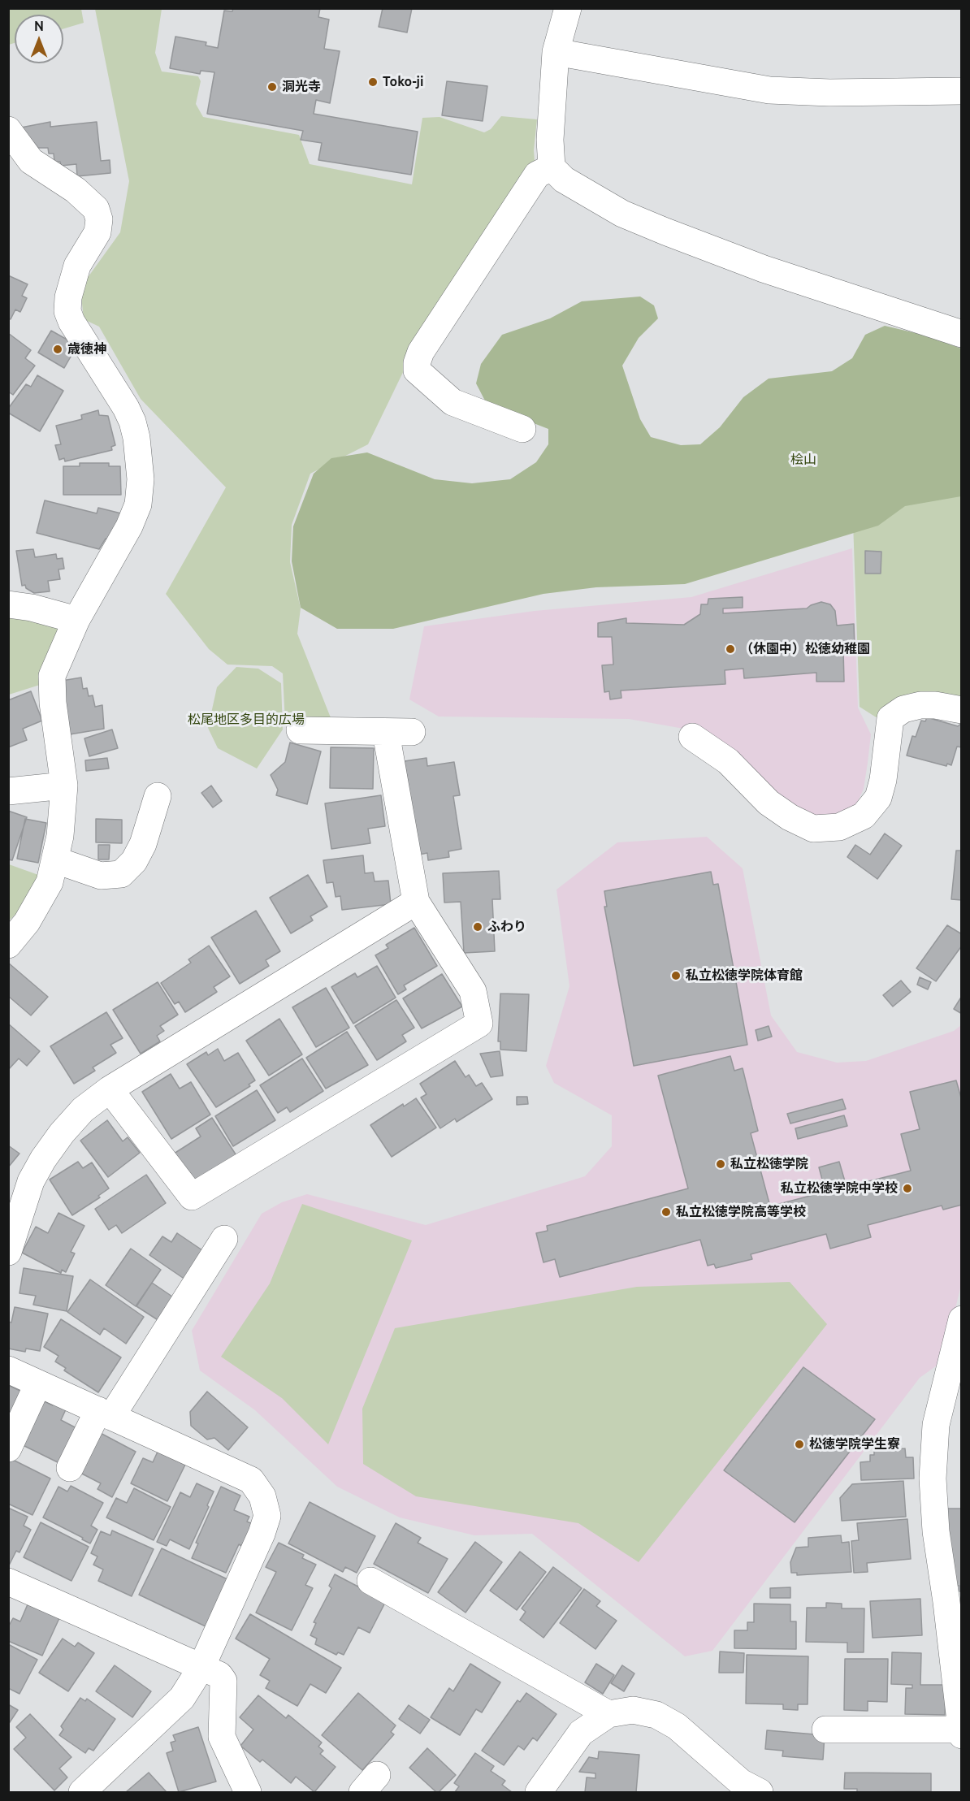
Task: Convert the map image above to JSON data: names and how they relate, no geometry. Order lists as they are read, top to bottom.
{
  "parks": ["桧山", "松尾地区多目的広場"],
  "places": [
    "Toko-ji",
    "洞光寺",
    "歳徳神",
    "（休園中）松徳幼稚園",
    "ふわり",
    "私立松徳学院体育館",
    "私立松徳学院",
    "私立松徳学院中学校",
    "私立松徳学院高等学校",
    "松徳学院学生寮"
  ],
  "north": "top"
}
